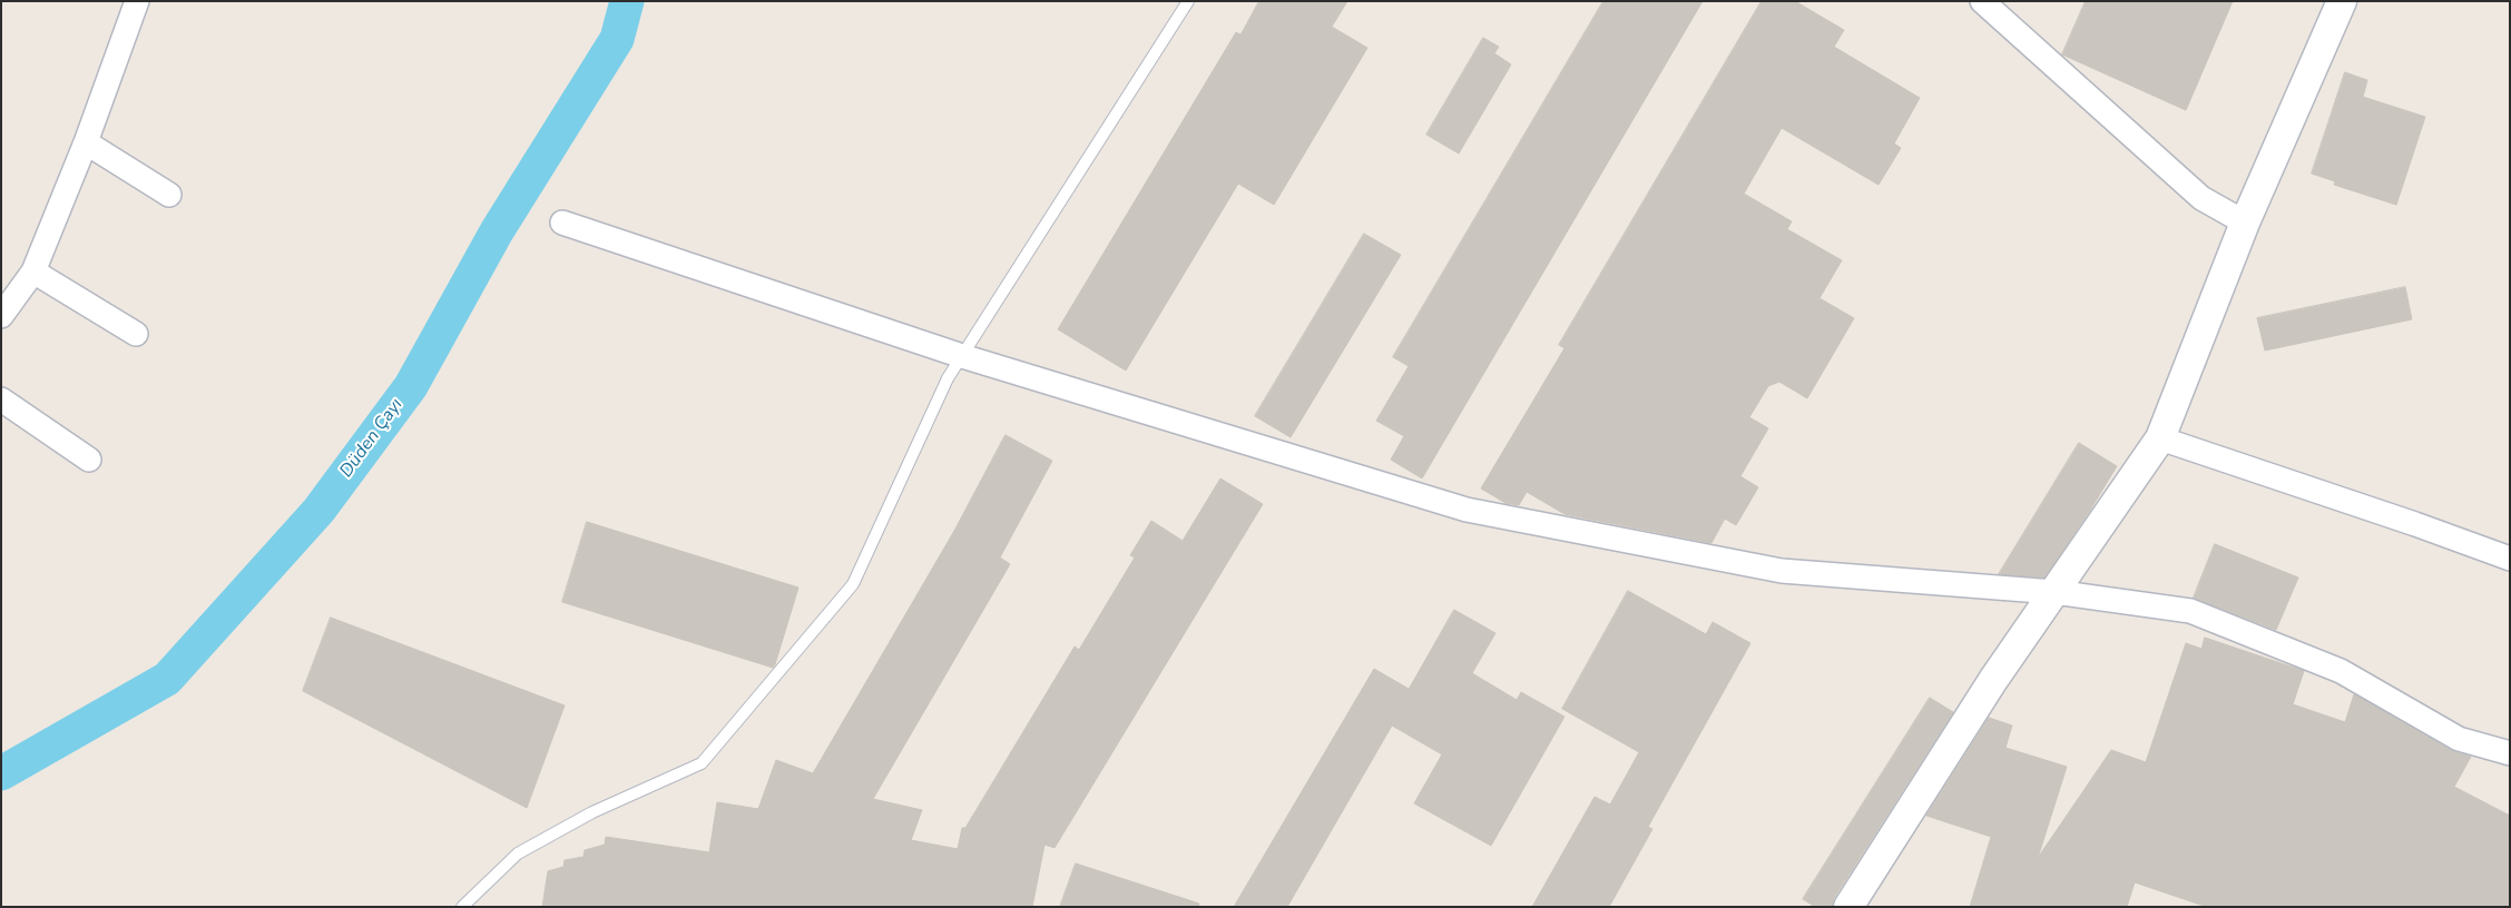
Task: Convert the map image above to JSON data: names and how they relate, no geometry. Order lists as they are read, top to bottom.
{
  "water": ["Düden Çayı"]
}
